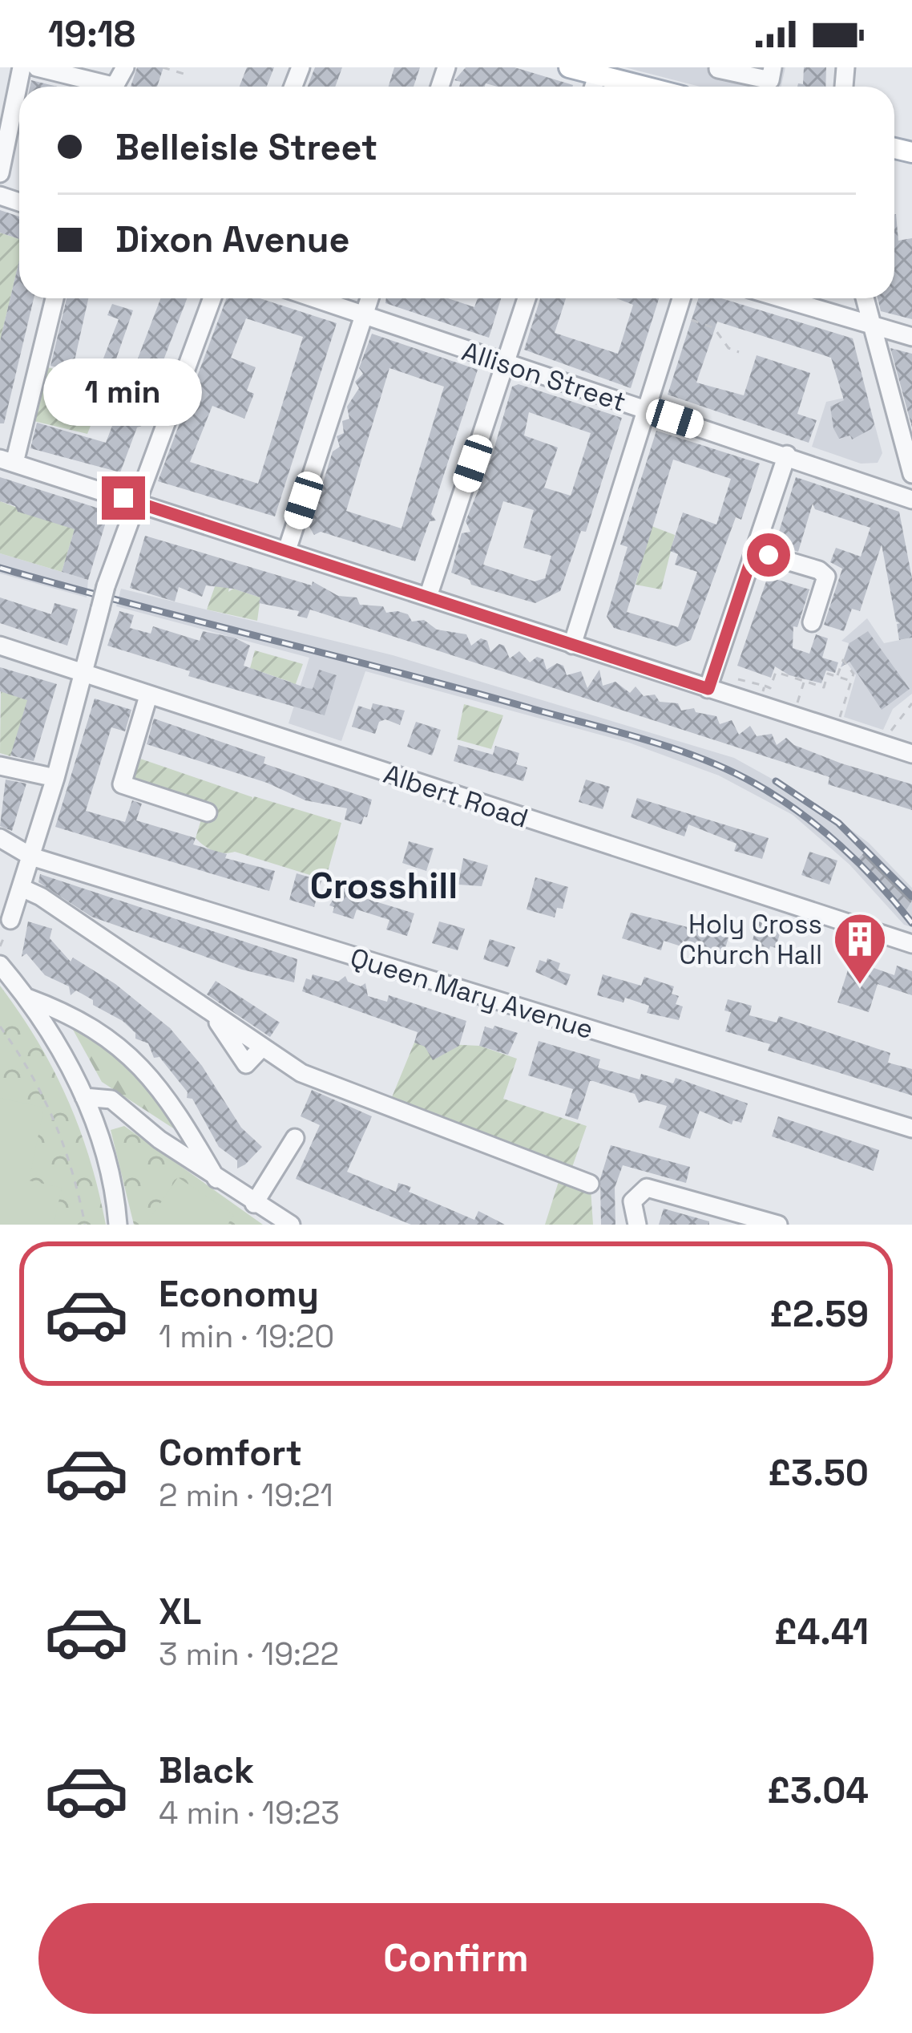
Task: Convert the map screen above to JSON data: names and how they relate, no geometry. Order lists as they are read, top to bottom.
{
  "streets": {
    "street": ["Allison Street", "Albert Road", "Queen Mary Avenue"]
  },
  "districts": ["Crosshill"],
  "places": {
    "building": ["Holy Cross Church Hall"]
  },
  "page": {
    "status": "19:18",
    "banner": ["Belleisle Street", "Dixon Avenue"],
    "bubble": "1 min",
    "list": [
      {
        "name": "Economy",
        "note": "1 min · 19:20",
        "value": "£2.59"
      },
      {
        "name": "Comfort",
        "note": "2 min · 19:21",
        "value": "£3.50"
      },
      {
        "name": "XL",
        "note": "3 min · 19:22",
        "value": "£4.41"
      },
      {
        "name": "Black",
        "note": "4 min · 19:23",
        "value": "£3.04"
      }
    ],
    "buttons": "Confirm"
  }
}
